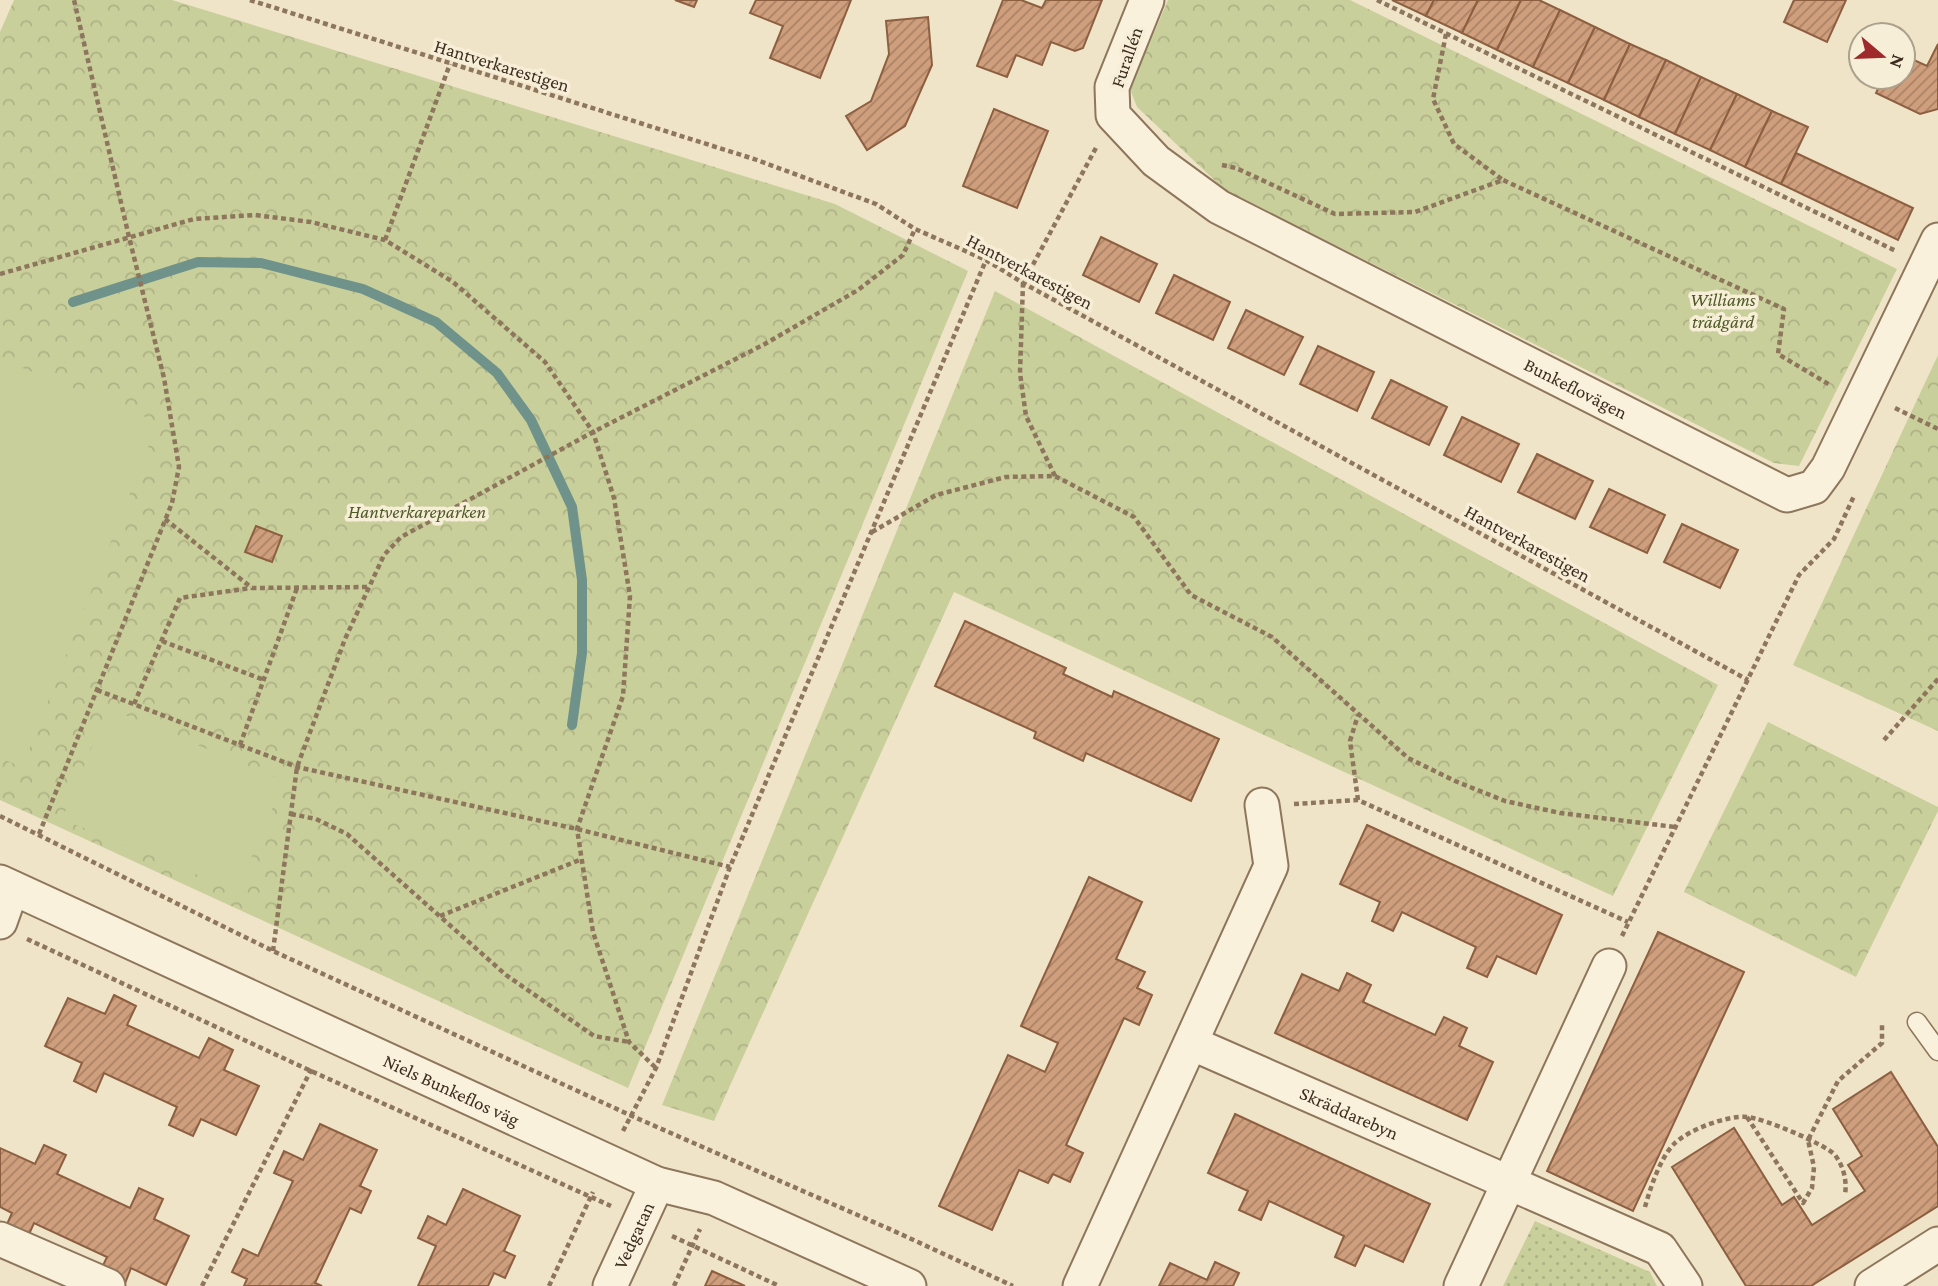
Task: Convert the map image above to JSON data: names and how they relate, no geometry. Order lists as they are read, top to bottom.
{
  "streets": {
    "street": [
      "Furallén",
      "Bunkeflovägen",
      "Niels Bunkeflos väg",
      "Skräddarebyn",
      "Vedgatan"
    ],
    "path": ["Hantverkarestigen"]
  },
  "crossings": [
    ["Furallén", "Bunkeflovägen"],
    ["Niels Bunkeflos väg", "Vedgatan"]
  ],
  "parks": ["Williams trädgård", "Hantverkareparken"],
  "north": "right"
}
